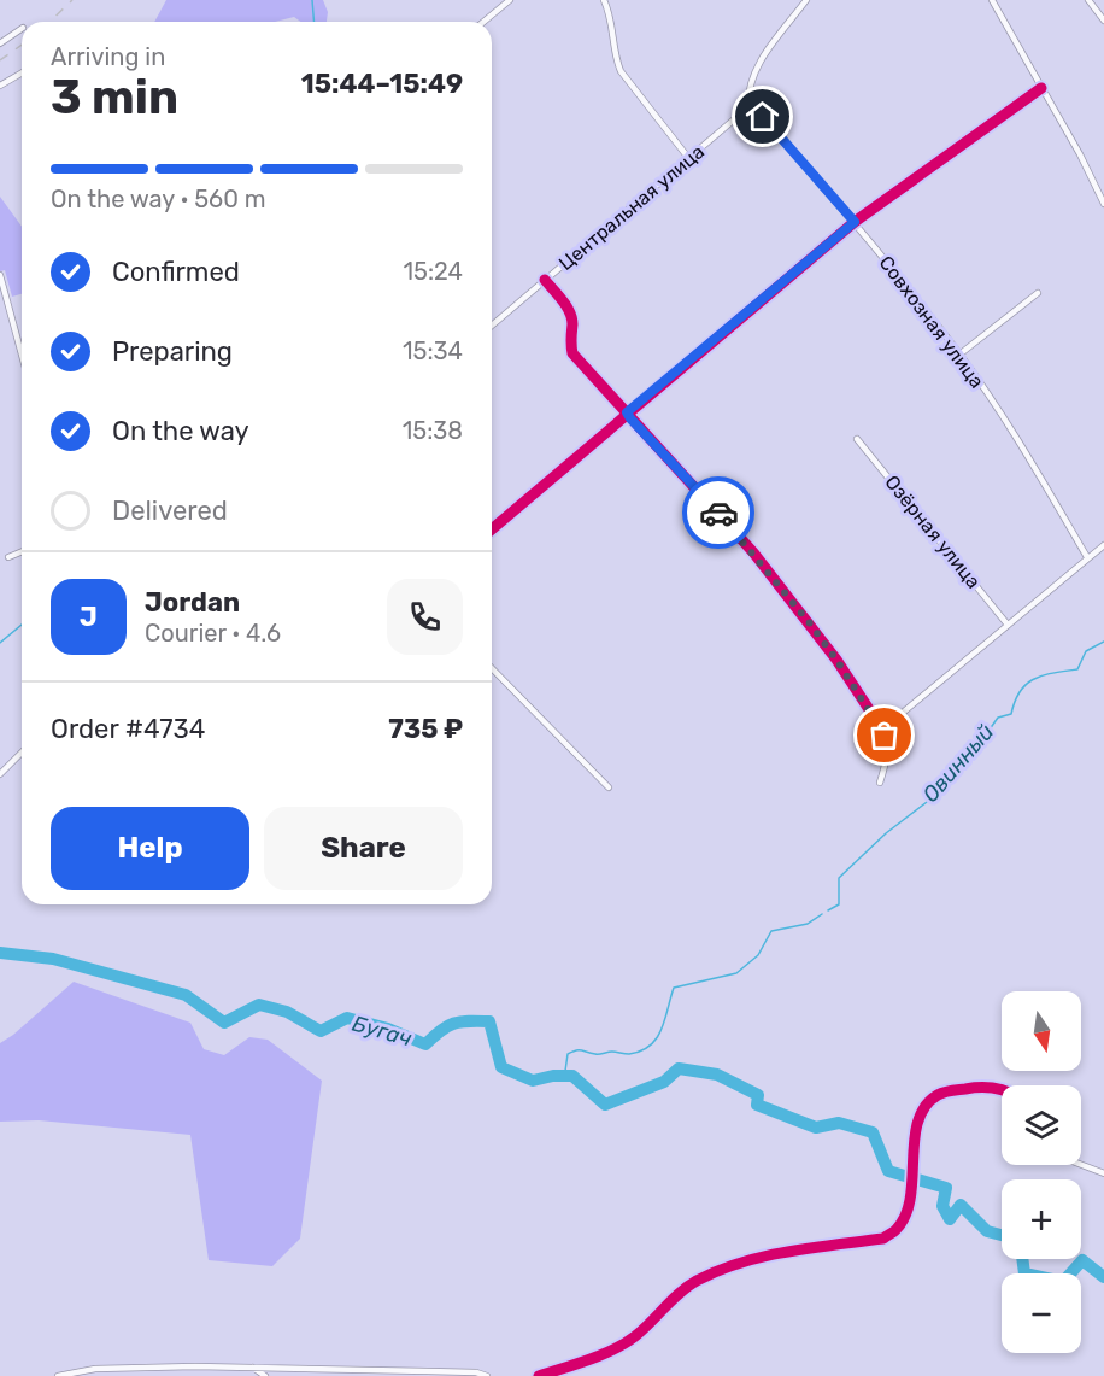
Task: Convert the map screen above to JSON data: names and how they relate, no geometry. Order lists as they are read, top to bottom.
{
  "streets": {
    "street": ["Центральная улица", "Совхозная улица", "Озёрная улица"]
  },
  "crossings": [
    ["Центральная улица", "Совхозная улица"]
  ],
  "water": ["Овинный", "Бугач"],
  "north": "bottom",
  "page": {
    "heading": ["3 min", "Arriving in", "15:44–15:49"],
    "panel": [
      "Jordan",
      "Courier · 4.6",
      "Order #4734",
      "735 ₽"
    ],
    "bar": "On the way · 560 m",
    "list": [
      ["Confirmed", "15:24"],
      ["Preparing", "15:34"],
      ["On the way", "15:38"],
      "Delivered"
    ],
    "round": "J",
    "buttons": ["Help", "Share"],
    "map_buttons": ["+", "−"]
  }
}
